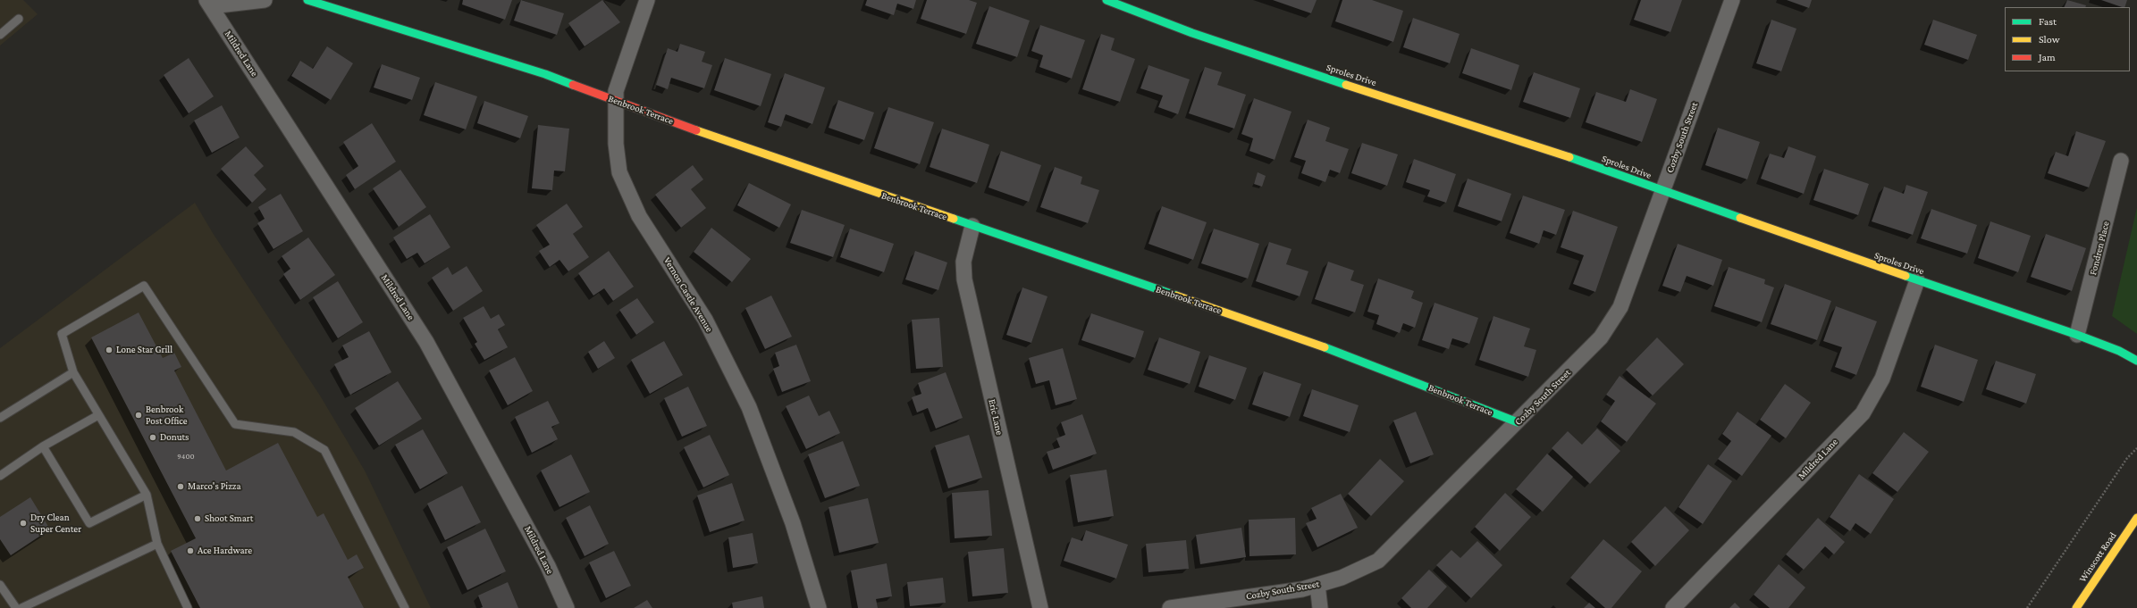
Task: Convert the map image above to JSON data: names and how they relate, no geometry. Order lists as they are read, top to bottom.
{
  "streets": {
    "street": [
      "Mildred Lane",
      "Sproles Drive",
      "Benbrook Terrace",
      "Cozby South Street",
      "Fondren Place",
      "Vernon Castle Avenue",
      "Eric Lane",
      "Winscott Road"
    ]
  },
  "crossings": [
    ["Mildred Lane", "Sproles Drive"],
    ["Sproles Drive", "Cozby South Street"],
    ["Sproles Drive", "Fondren Place"],
    ["Benbrook Terrace", "Cozby South Street"],
    ["Benbrook Terrace", "Vernon Castle Avenue"],
    ["Benbrook Terrace", "Eric Lane"]
  ],
  "places": [
    "Lone Star Grill",
    "Benbrook Post Office",
    "Donuts",
    "Marco's Pizza",
    "Shoot Smart",
    "Dry Clean Super Center",
    "Ace Hardware"
  ],
  "house_numbers": ["9400"],
  "legend": ["Fast", "Slow", "Jam"]
}
